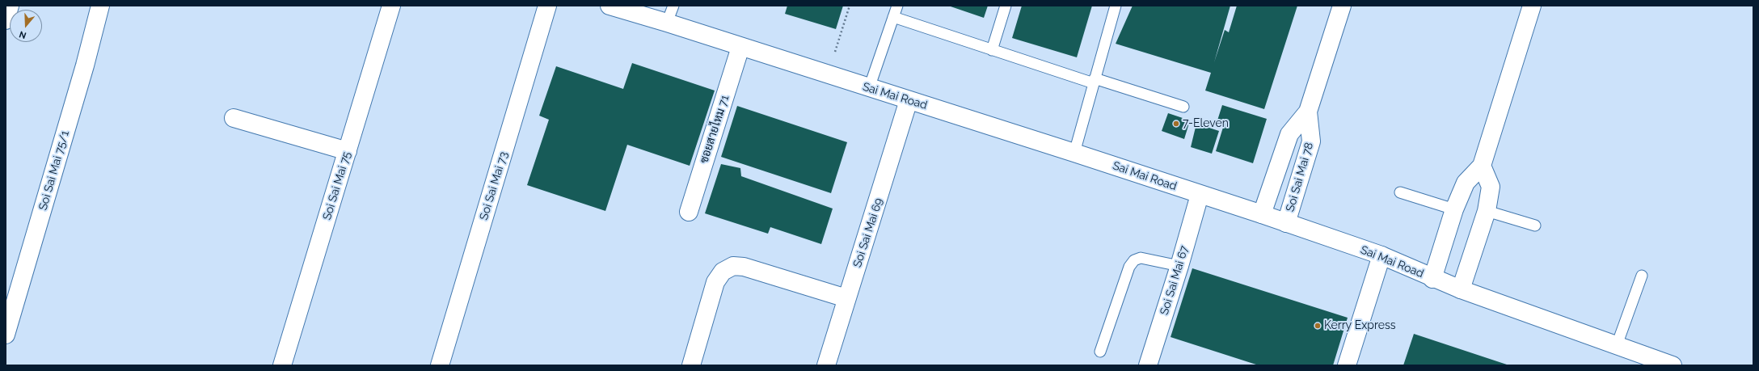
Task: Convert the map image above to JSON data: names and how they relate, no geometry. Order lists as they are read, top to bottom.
{
  "streets": {
    "street": [
      "Sai Mai Road",
      "ซอยสายไหม 71",
      "Soi Sai Mai 75/1",
      "Soi Sai Mai 78",
      "Soi Sai Mai 75",
      "Soi Sai Mai 73",
      "Soi Sai Mai 69",
      "Soi Sai Mai 67"
    ]
  },
  "crossings": [
    ["Sai Mai Road", "ซอยสายไหม 71"],
    ["Sai Mai Road", "Soi Sai Mai 78"],
    ["Sai Mai Road", "Soi Sai Mai 69"],
    ["Sai Mai Road", "Soi Sai Mai 67"]
  ],
  "places": ["7-Eleven", "Kerry Express"],
  "north": "bottom"
}
